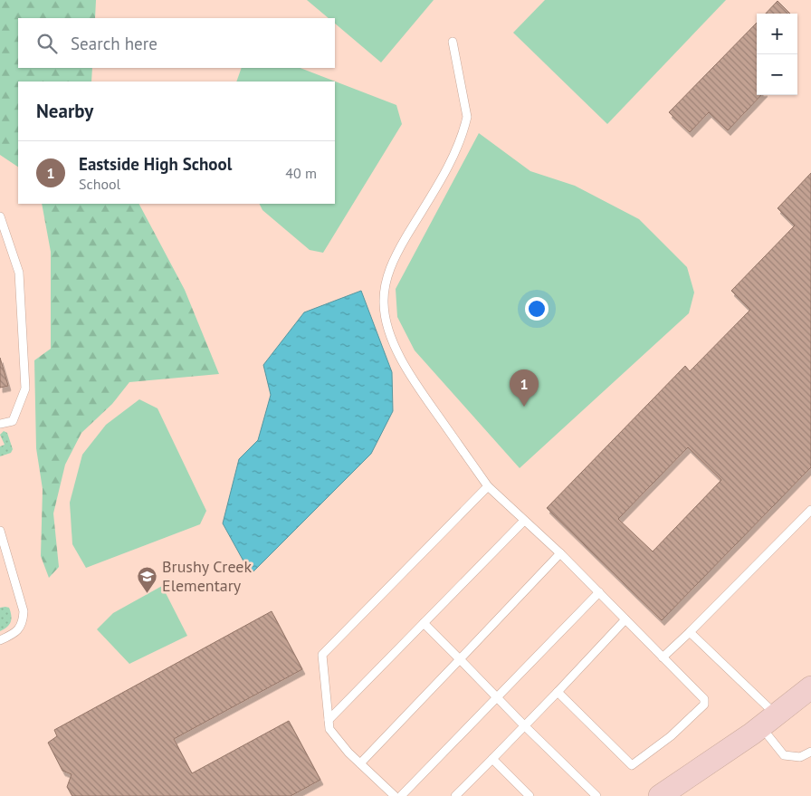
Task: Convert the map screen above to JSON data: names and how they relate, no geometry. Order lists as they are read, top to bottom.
{
  "places": {
    "school or university": ["Brushy Creek Elementary"]
  },
  "page": {
    "map_buttons": ["+", "−"],
    "search": "Search here",
    "heading": "Nearby",
    "list": [
      {
        "mark": "1",
        "name": "Eastside High School",
        "note": "School",
        "value": "40 m"
      }
    ],
    "pins": "1"
  }
}
